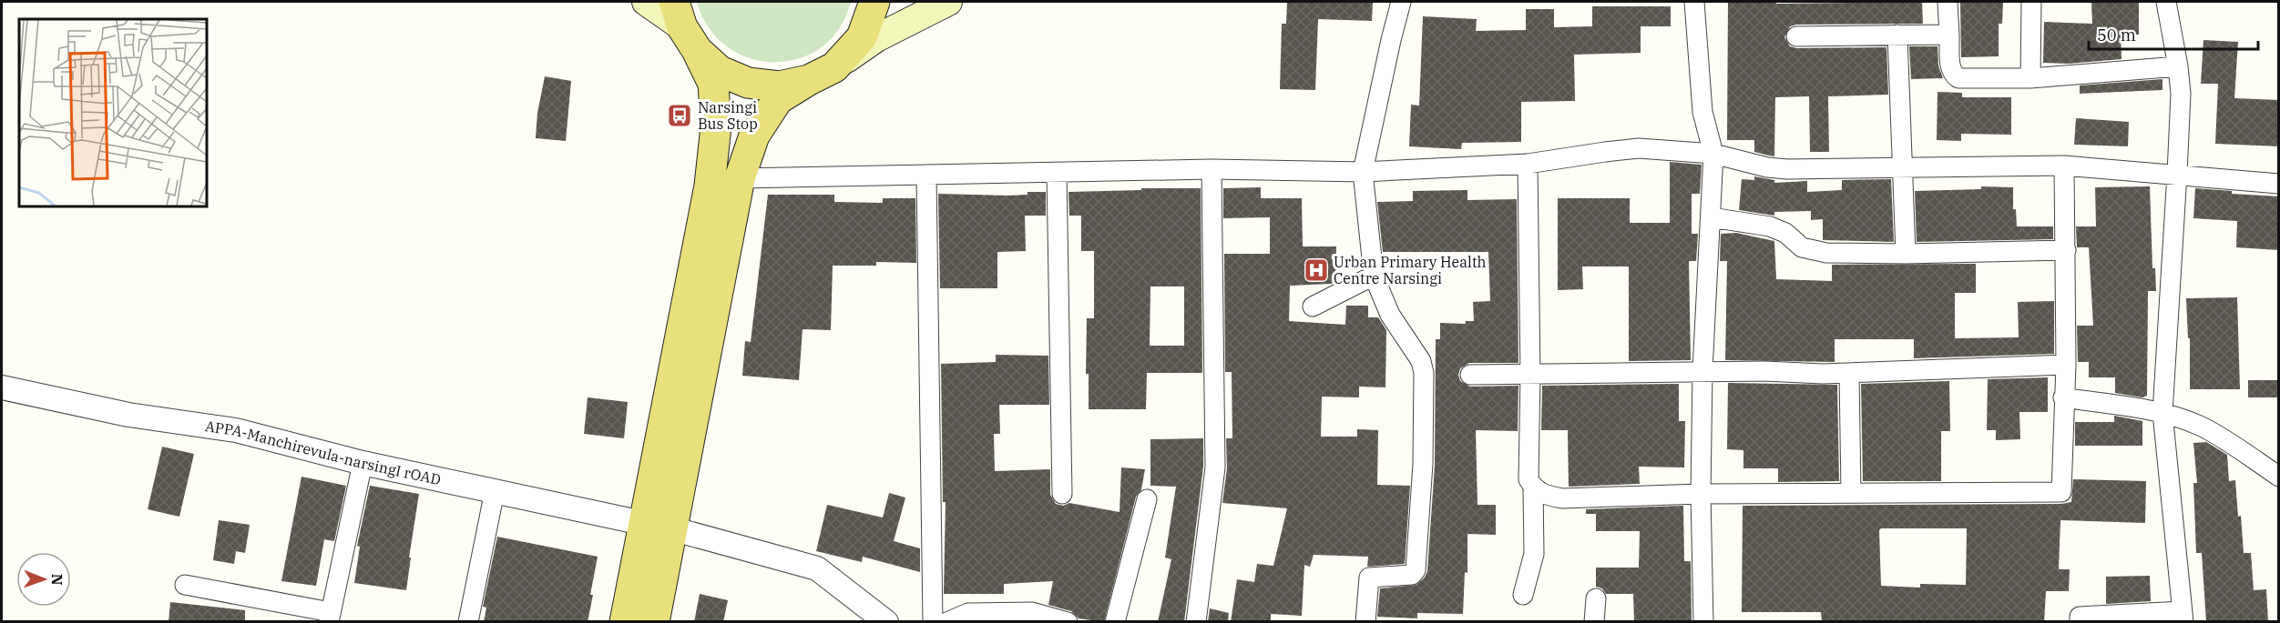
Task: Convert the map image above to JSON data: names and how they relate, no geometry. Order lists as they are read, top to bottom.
{
  "streets": {
    "street": ["APPA-Manchirevula-narsingI rOAD"]
  },
  "places": {
    "bus stop": ["Narsingi Bus Stop"],
    "hospital": ["Urban Primary Health Centre Narsingi"]
  },
  "scale_bar": "50 m",
  "north": "right"
}
